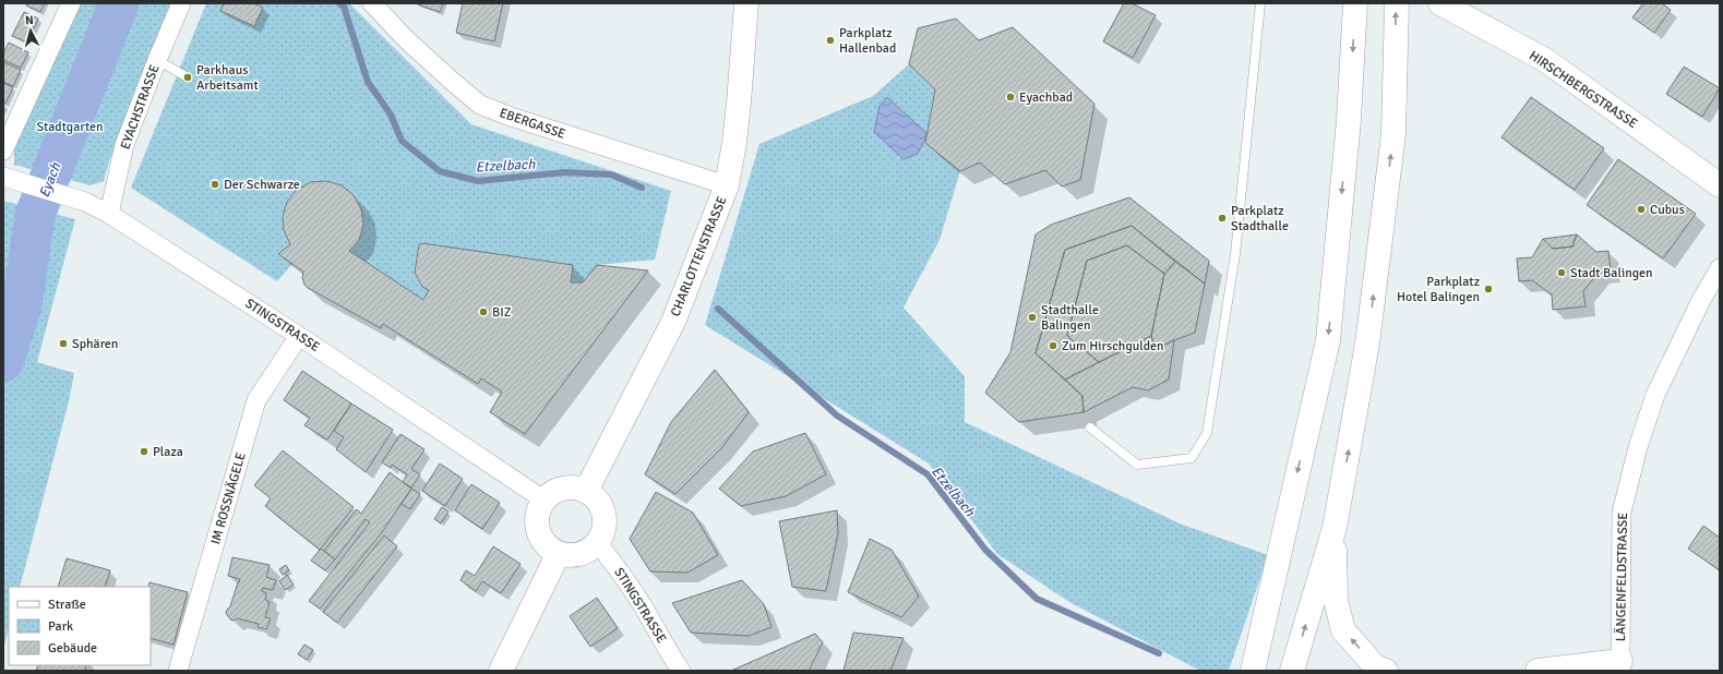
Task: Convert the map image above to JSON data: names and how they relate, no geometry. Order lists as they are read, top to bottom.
{
  "streets": {
    "main road": ["HIRSCHBERGSTRASSE", "CHARLOTTENSTRASSE"],
    "street": [
      "EYACHSTRASSE",
      "EBERGASSE",
      "STINGSTRASSE",
      "IM ROSSNÄGELE",
      "LÄNGENFELDSTRASSE"
    ]
  },
  "crossings": [
    ["EYACHSTRASSE", "STINGSTRASSE"],
    ["EBERGASSE", "CHARLOTTENSTRASSE"],
    ["CHARLOTTENSTRASSE", "STINGSTRASSE"],
    ["STINGSTRASSE", "IM ROSSNÄGELE"]
  ],
  "water": ["Etzelbach", "Eyach"],
  "parks": ["Stadtgarten"],
  "places": [
    "Parkplatz Hallenbad",
    "Parkhaus Arbeitsamt",
    "Eyachbad",
    "Der Schwarze",
    "Cubus",
    "Parkplatz Stadthalle",
    "Stadt Balingen",
    "Parkplatz Hotel Balingen",
    "BIZ",
    "Stadthalle Balingen",
    "Sphären",
    "Zum Hirschgulden",
    "Plaza"
  ],
  "legend": ["Straße", "Park", "Gebäude"],
  "north": "top"
}
